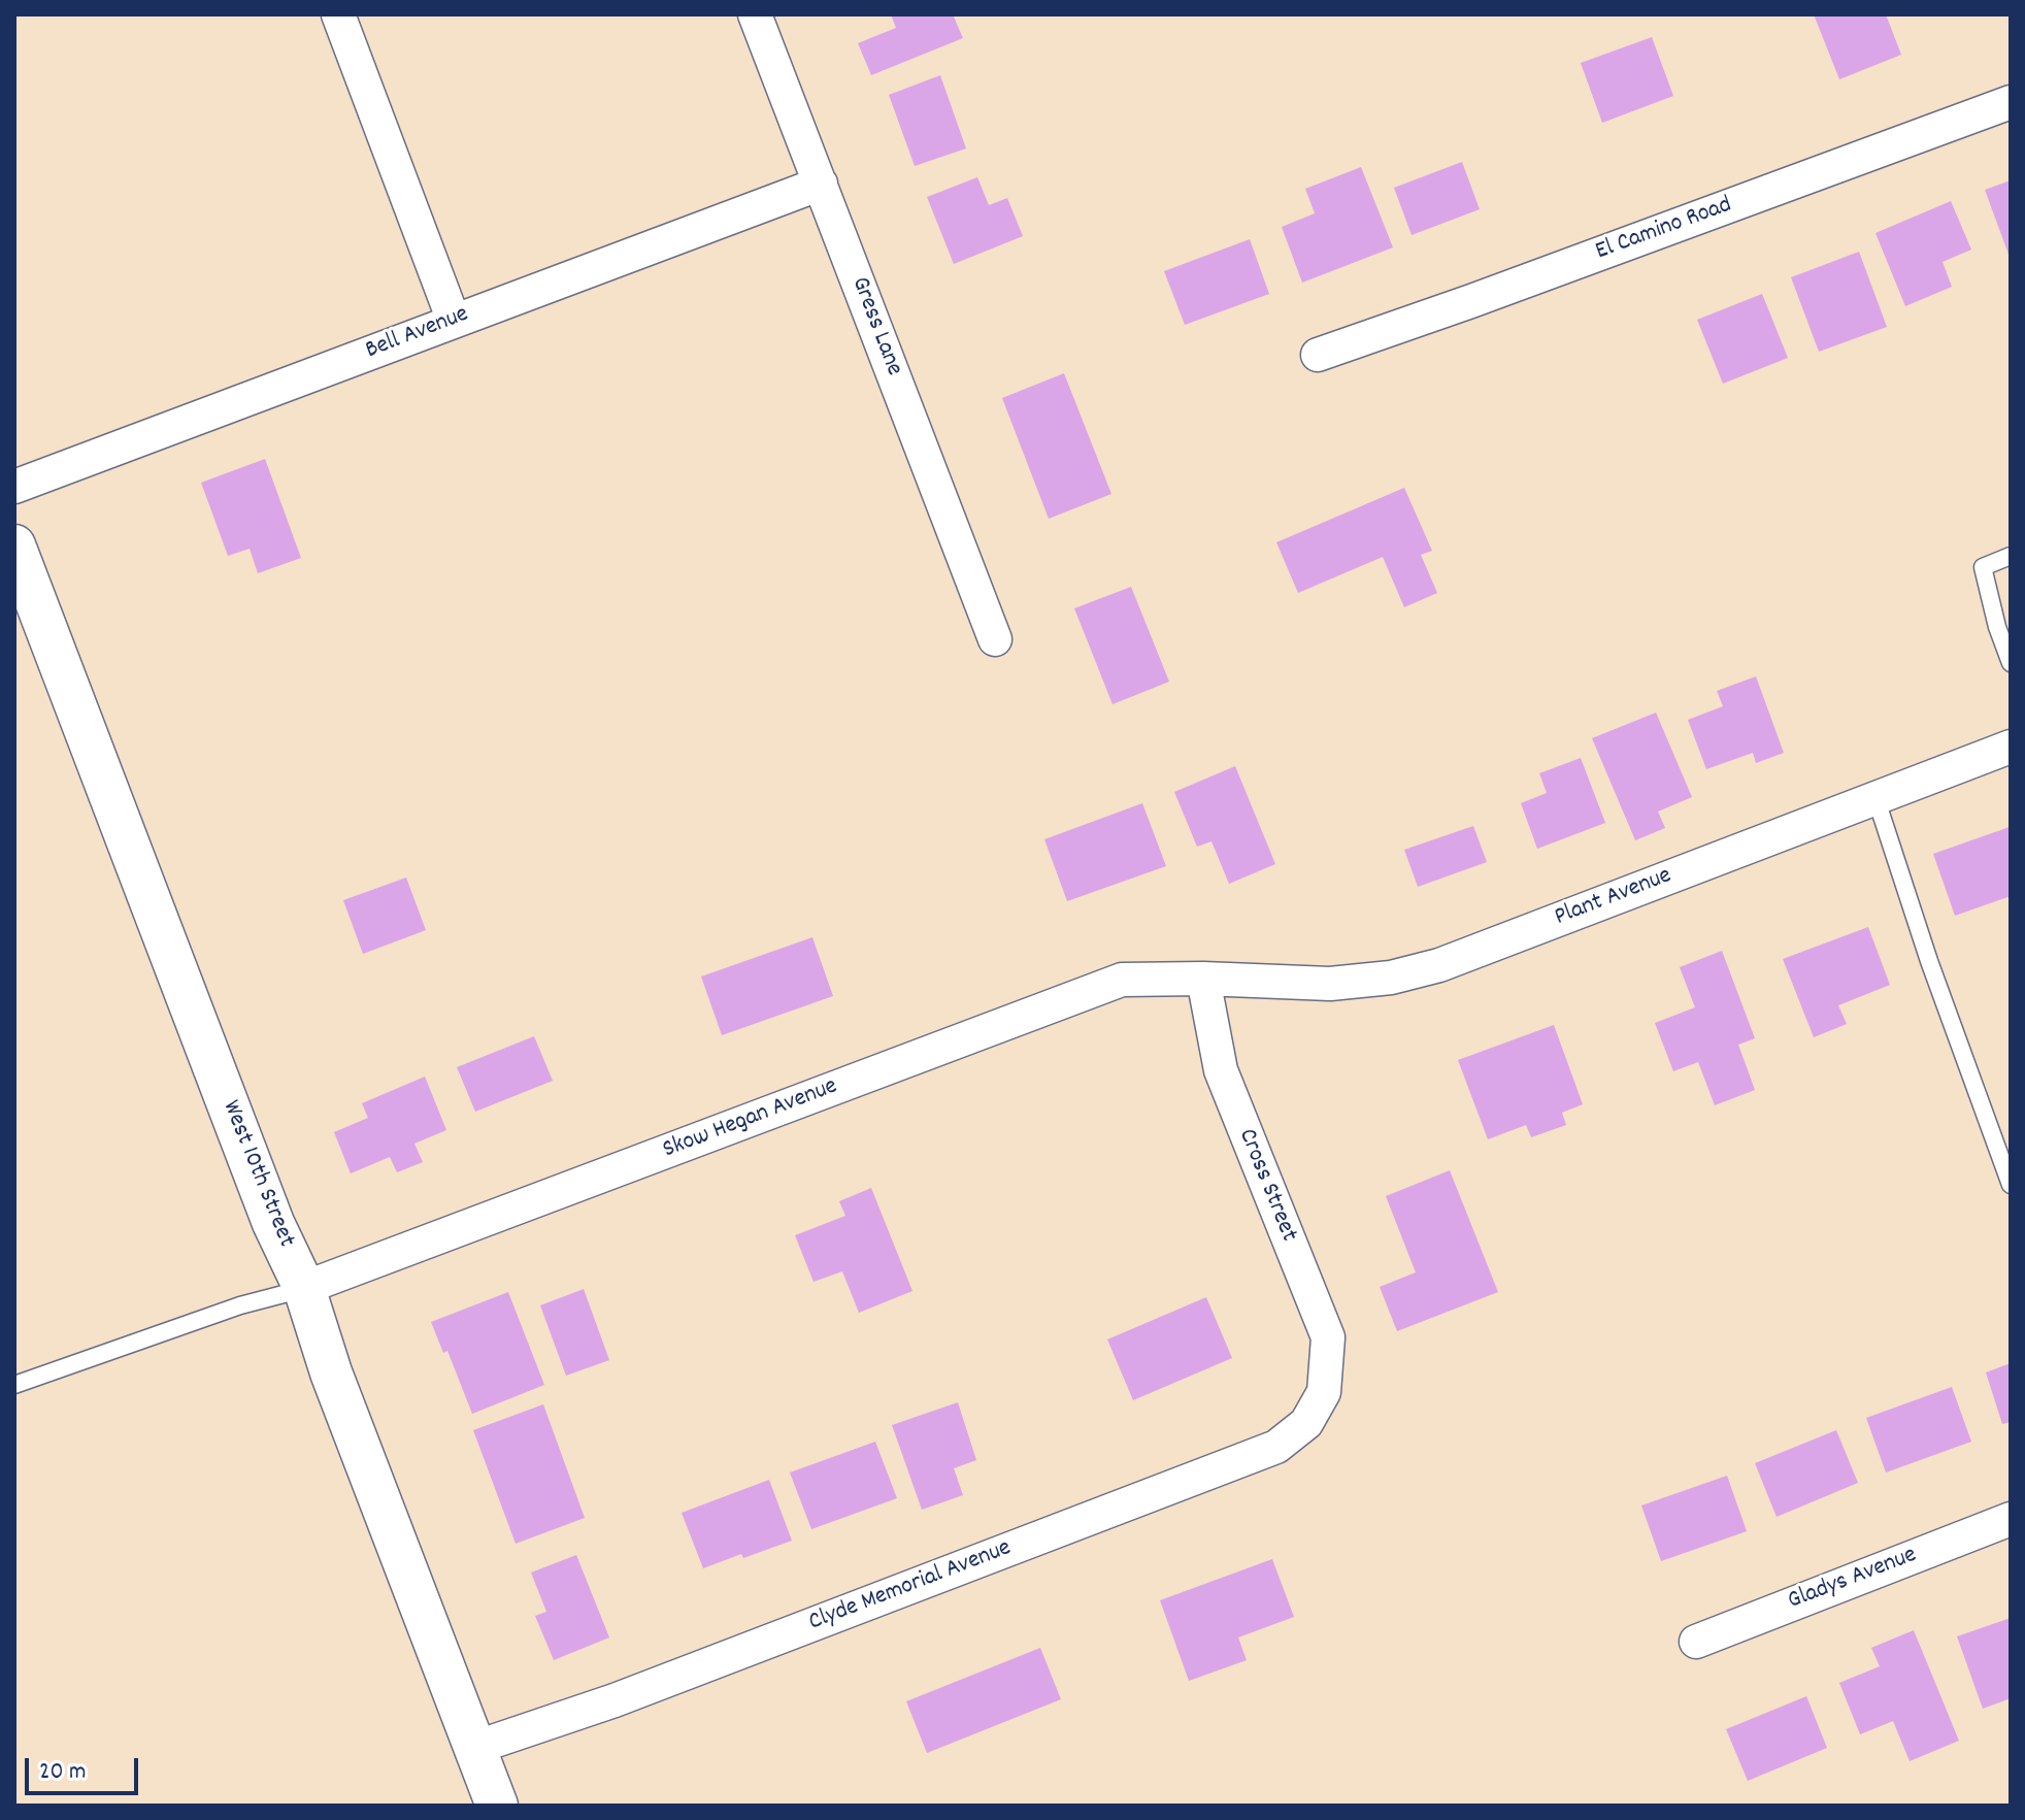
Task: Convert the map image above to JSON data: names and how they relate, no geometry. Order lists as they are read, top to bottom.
{
  "streets": {
    "street": [
      "El Camino Road",
      "Gress Lane",
      "Bell Avenue",
      "Plant Avenue",
      "Skow Hegan Avenue",
      "West 10th Street",
      "Cross Street",
      "Gladys Avenue",
      "Clyde Memorial Avenue"
    ]
  },
  "crossings": [
    ["Gress Lane", "Bell Avenue"],
    ["Plant Avenue", "Skow Hegan Avenue"],
    ["Plant Avenue", "Cross Street"],
    ["Skow Hegan Avenue", "West 10th Street"],
    ["Skow Hegan Avenue", "Cross Street"],
    ["West 10th Street", "Clyde Memorial Avenue"],
    ["Cross Street", "Clyde Memorial Avenue"]
  ],
  "scale_bar": "20 m"
}
